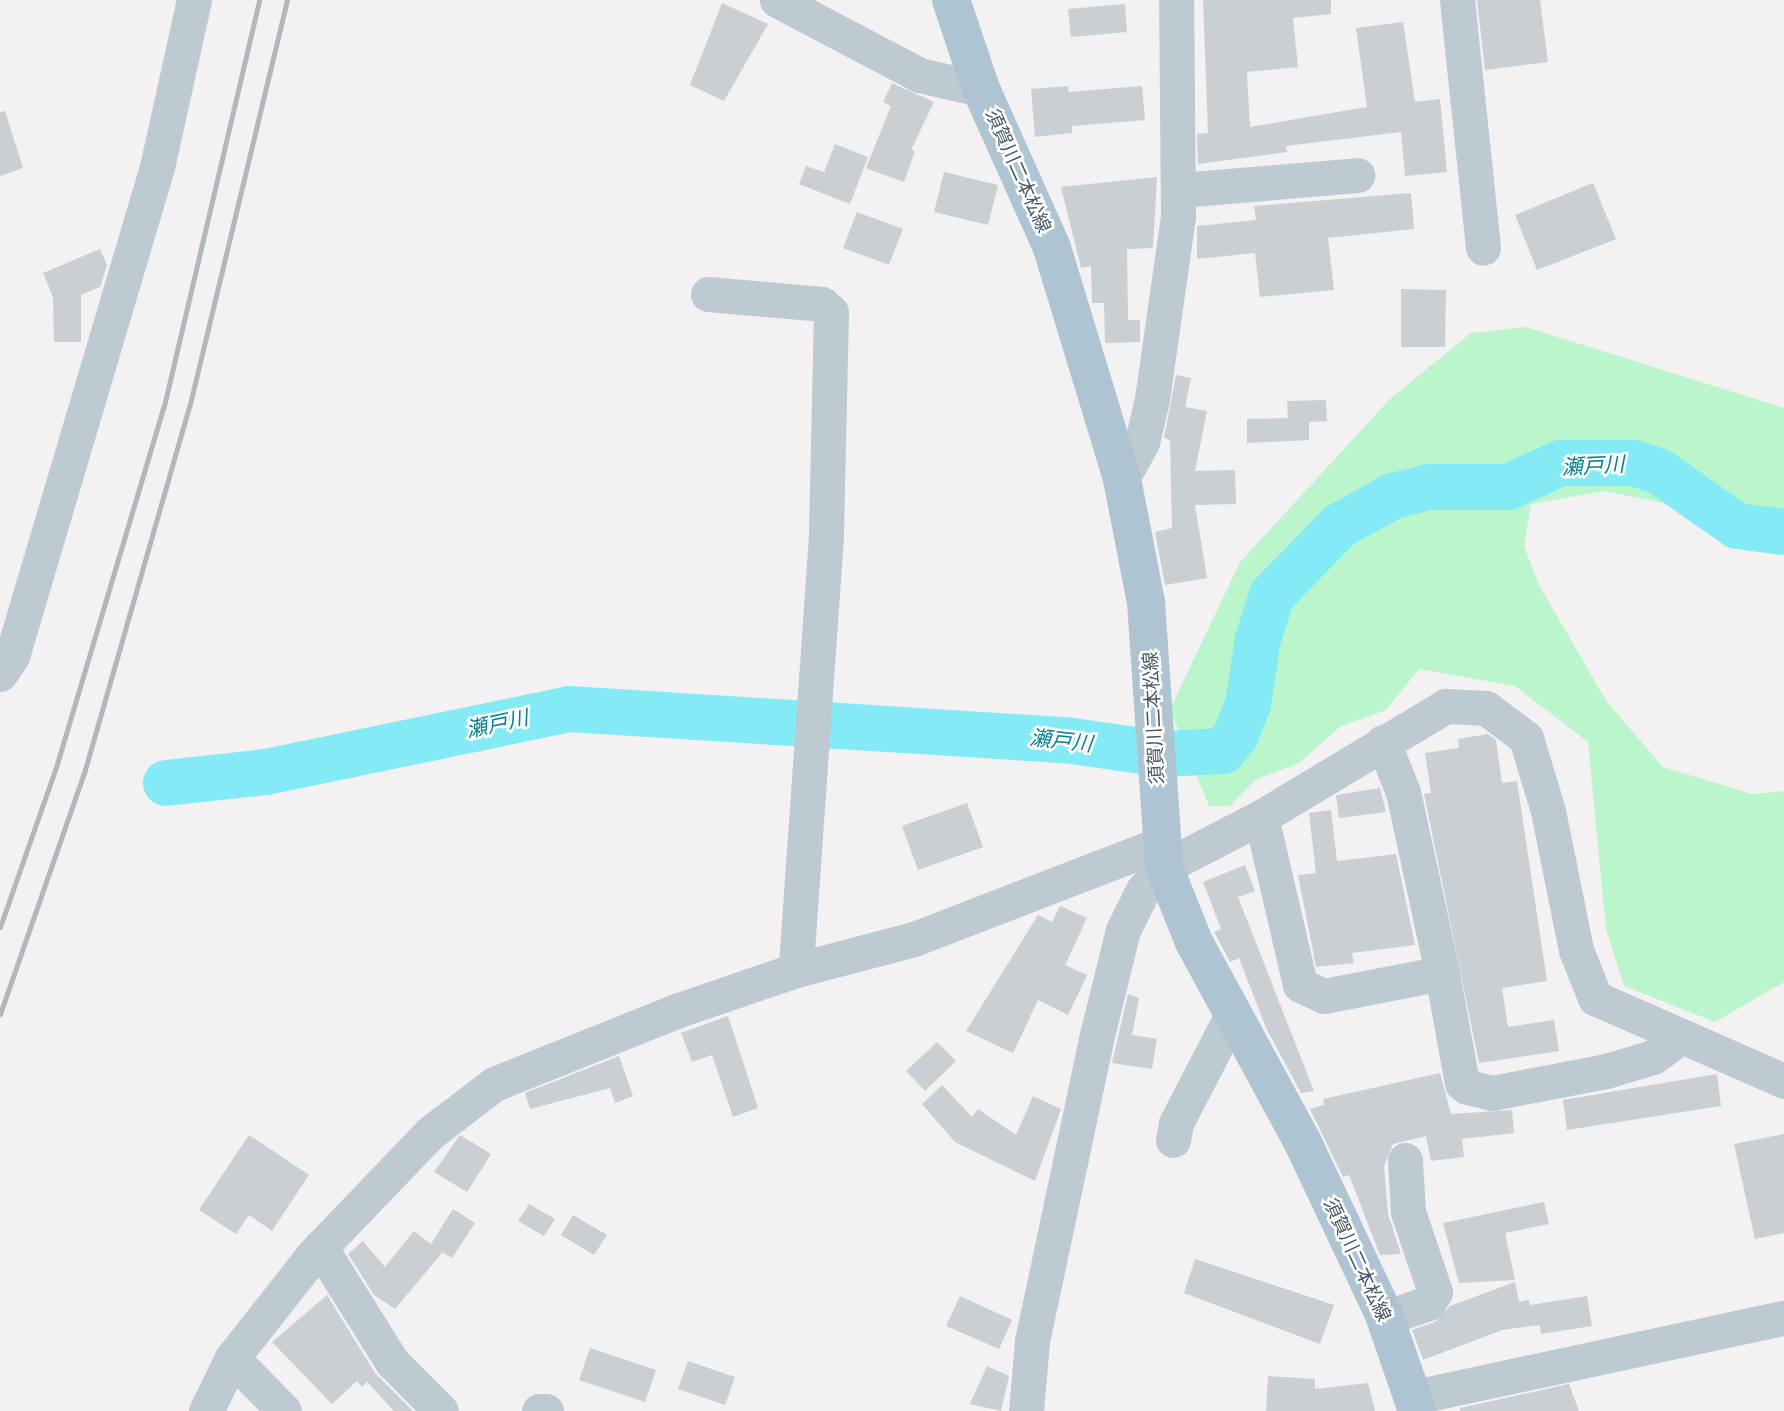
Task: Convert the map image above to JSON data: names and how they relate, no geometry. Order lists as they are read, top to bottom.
{
  "streets": {
    "main road": ["須賀川二本松線"]
  },
  "water": ["瀬戸川"]
}
